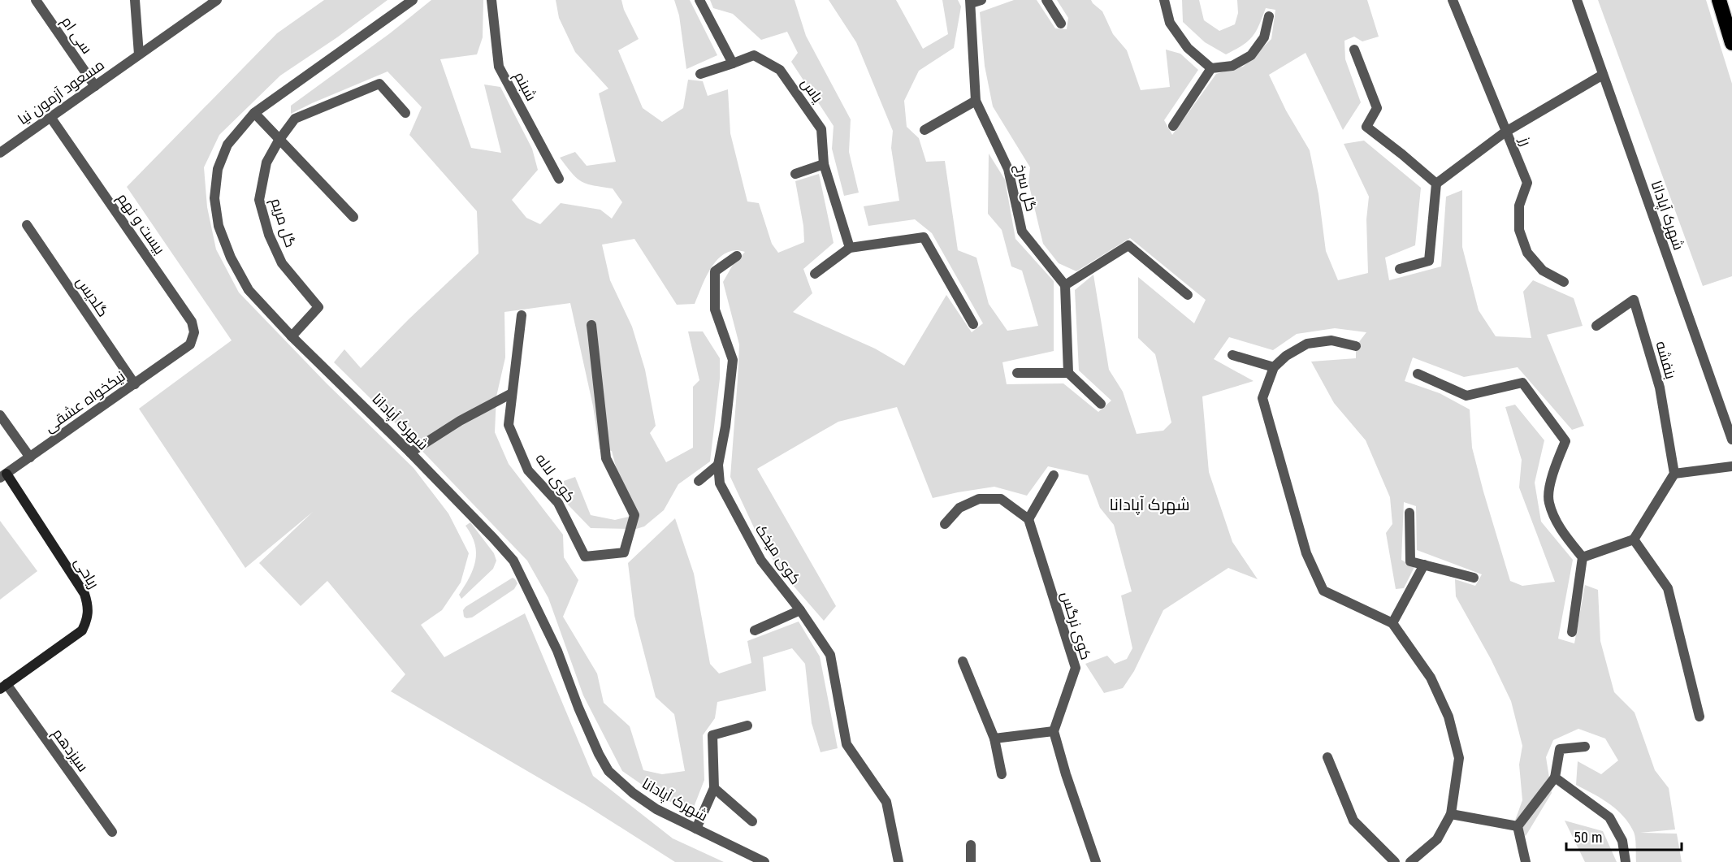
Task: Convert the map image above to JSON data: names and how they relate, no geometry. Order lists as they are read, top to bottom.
{
  "streets": {
    "street": [
      "سی ام",
      "شبنم",
      "یاس",
      "مسعود آزمون نیا",
      "رز",
      "گل سرخ",
      "شهرک آپادانا",
      "گل مریم",
      "بیست و نهم",
      "گلدیس",
      "بنفشه",
      "نیکخواه عشقی",
      "کوی لاله",
      "کوی میخک",
      "ریاحی",
      "کوی نرگس",
      "سیزدهم"
    ]
  },
  "crossings": [
    ["سی ام", "مسعود آزمون نیا"],
    ["مسعود آزمون نیا", "بیست و نهم"],
    ["شهرک آپادانا", "گل مریم"],
    ["بیست و نهم", "نیکخواه عشقی"],
    ["گلدیس", "نیکخواه عشقی"],
    ["نیکخواه عشقی", "ریاحی"],
    ["ریاحی", "سیزدهم"]
  ],
  "districts": ["شهرک آپادانا"],
  "scale_bar": "50 m"
}
